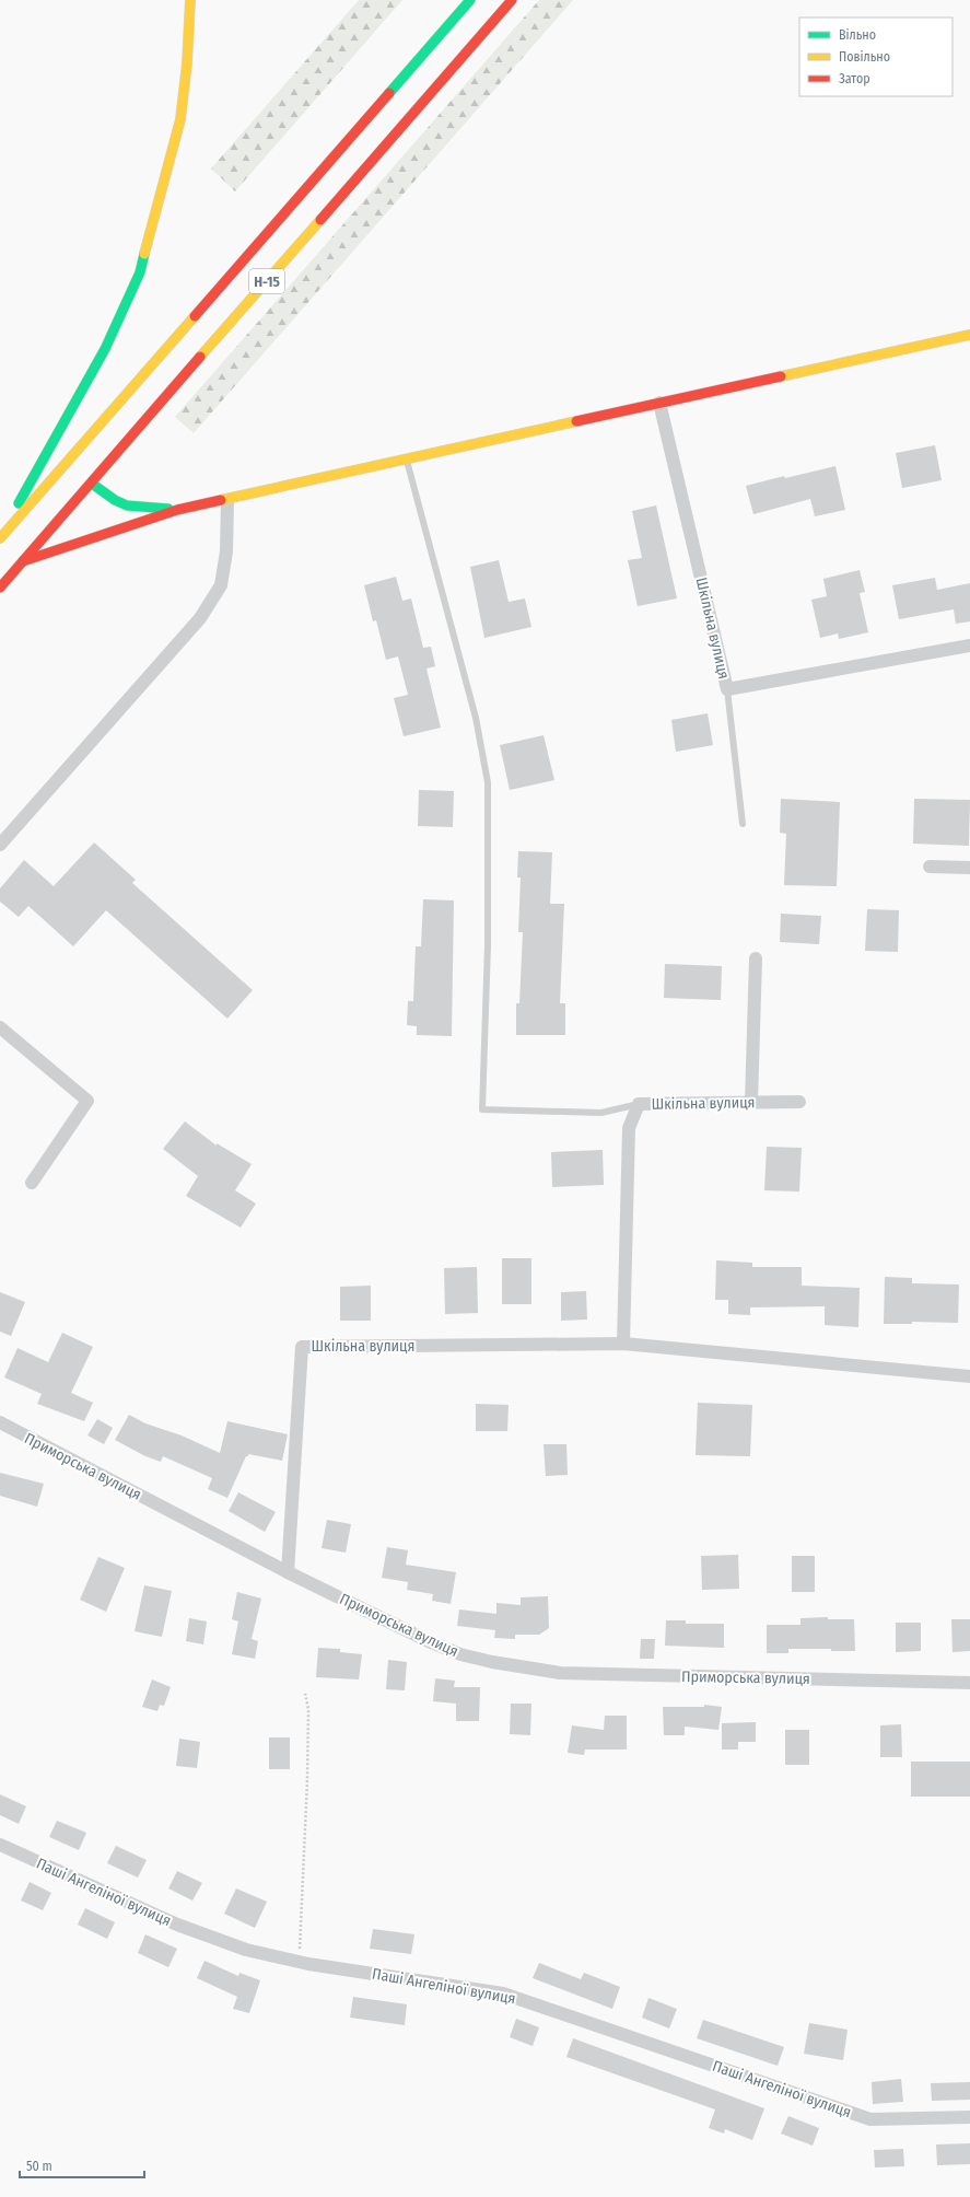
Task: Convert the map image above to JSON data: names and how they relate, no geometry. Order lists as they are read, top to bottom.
{
  "streets": {
    "main road": ["Н-15"],
    "street": ["Шкільна вулиця", "Приморська вулиця", "Паші Ангеліної вулиця"]
  },
  "crossings": [
    ["Шкільна вулиця", "Приморська вулиця"]
  ],
  "legend": ["Вільно", "Повільно", "Затор"],
  "scale_bar": "50 m"
}
